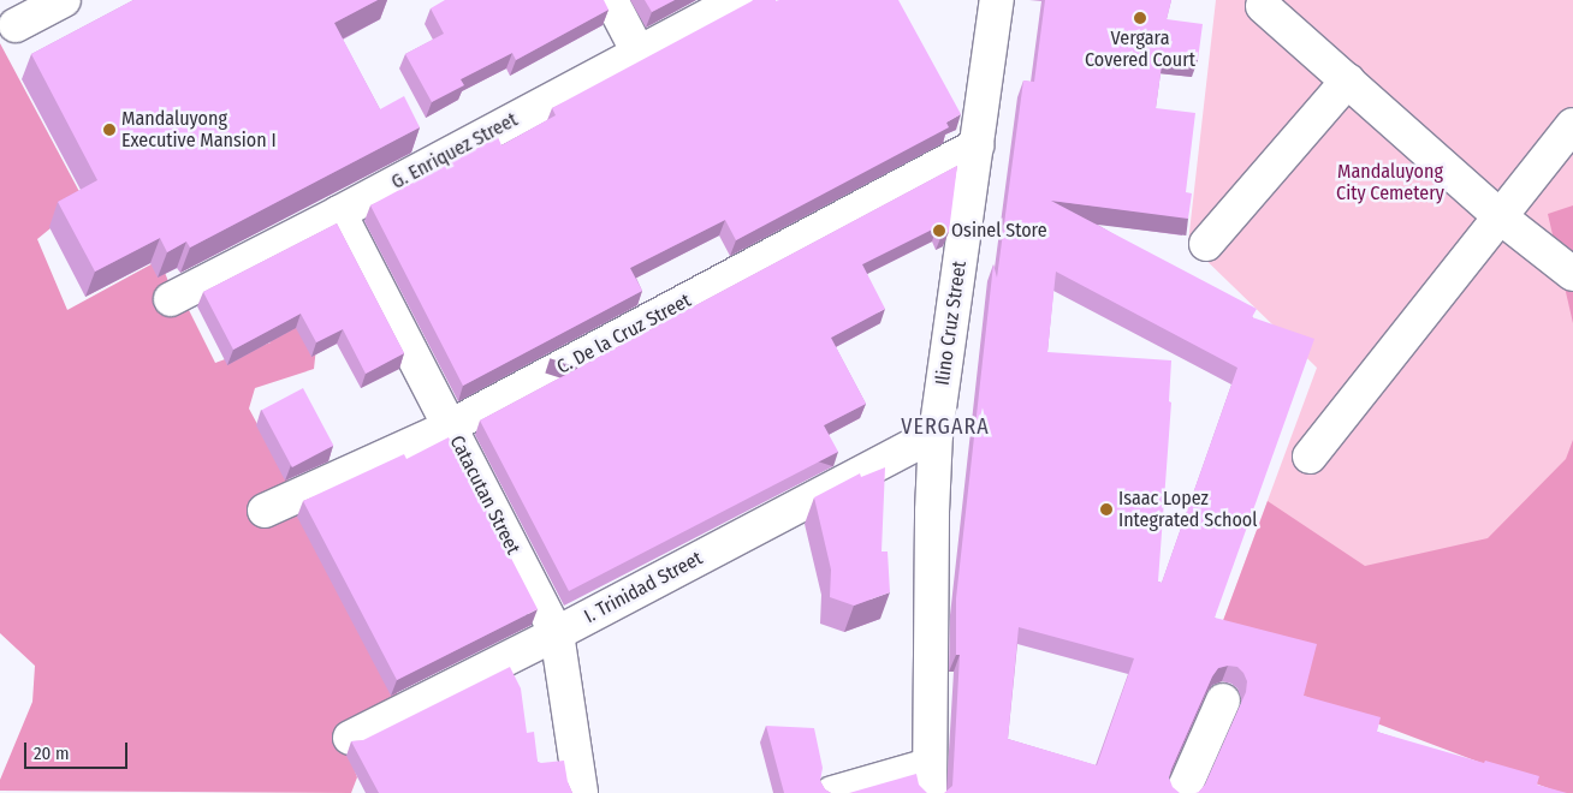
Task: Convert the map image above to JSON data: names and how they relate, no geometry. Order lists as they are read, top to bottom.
{
  "streets": {
    "street": [
      "G. Enriquez Street",
      "Ilino Cruz Street",
      "C. De la Cruz Street",
      "Catacutan Street",
      "I. Trinidad Street"
    ]
  },
  "crossings": [
    ["G. Enriquez Street", "Catacutan Street"],
    ["Ilino Cruz Street", "C. De la Cruz Street"],
    ["Ilino Cruz Street", "I. Trinidad Street"],
    ["C. De la Cruz Street", "Catacutan Street"],
    ["Catacutan Street", "I. Trinidad Street"]
  ],
  "districts": ["VERGARA"],
  "parks": ["Mandaluyong City Cemetery"],
  "places": [
    "Vergara Covered Court",
    "Mandaluyong Executive Mansion I",
    "Osinel Store",
    "Isaac Lopez Integrated School"
  ],
  "scale_bar": "20 m"
}
